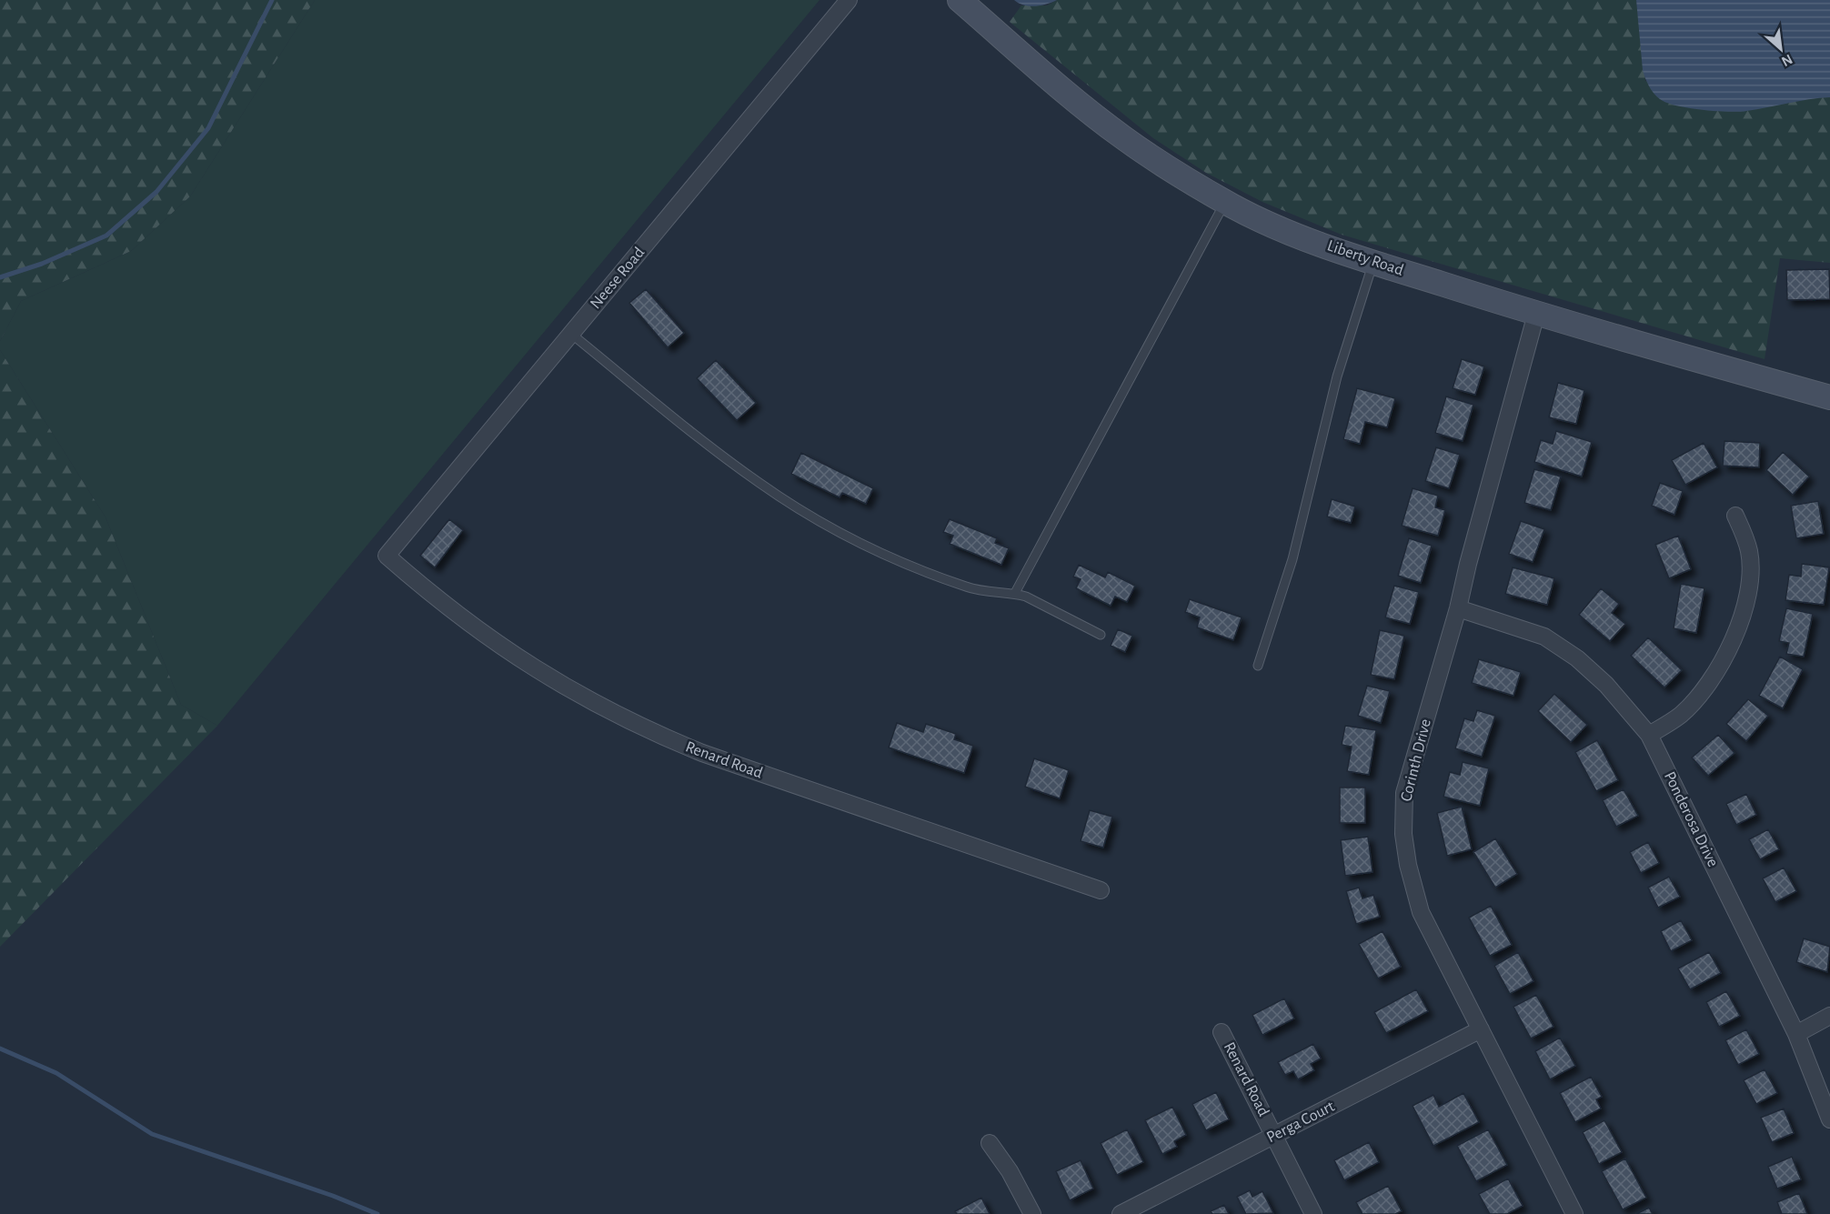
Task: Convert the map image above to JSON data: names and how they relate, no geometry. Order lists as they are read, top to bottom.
{
  "streets": {
    "street": [
      "Liberty Road",
      "Neese Road",
      "Renard Road",
      "Corinth Drive",
      "Ponderosa Drive",
      "Perga Court"
    ]
  },
  "crossings": [
    ["Liberty Road", "Corinth Drive"],
    ["Neese Road", "Renard Road"],
    ["Renard Road", "Perga Court"],
    ["Corinth Drive", "Ponderosa Drive"],
    ["Corinth Drive", "Perga Court"]
  ],
  "north": "bottom right"
}
